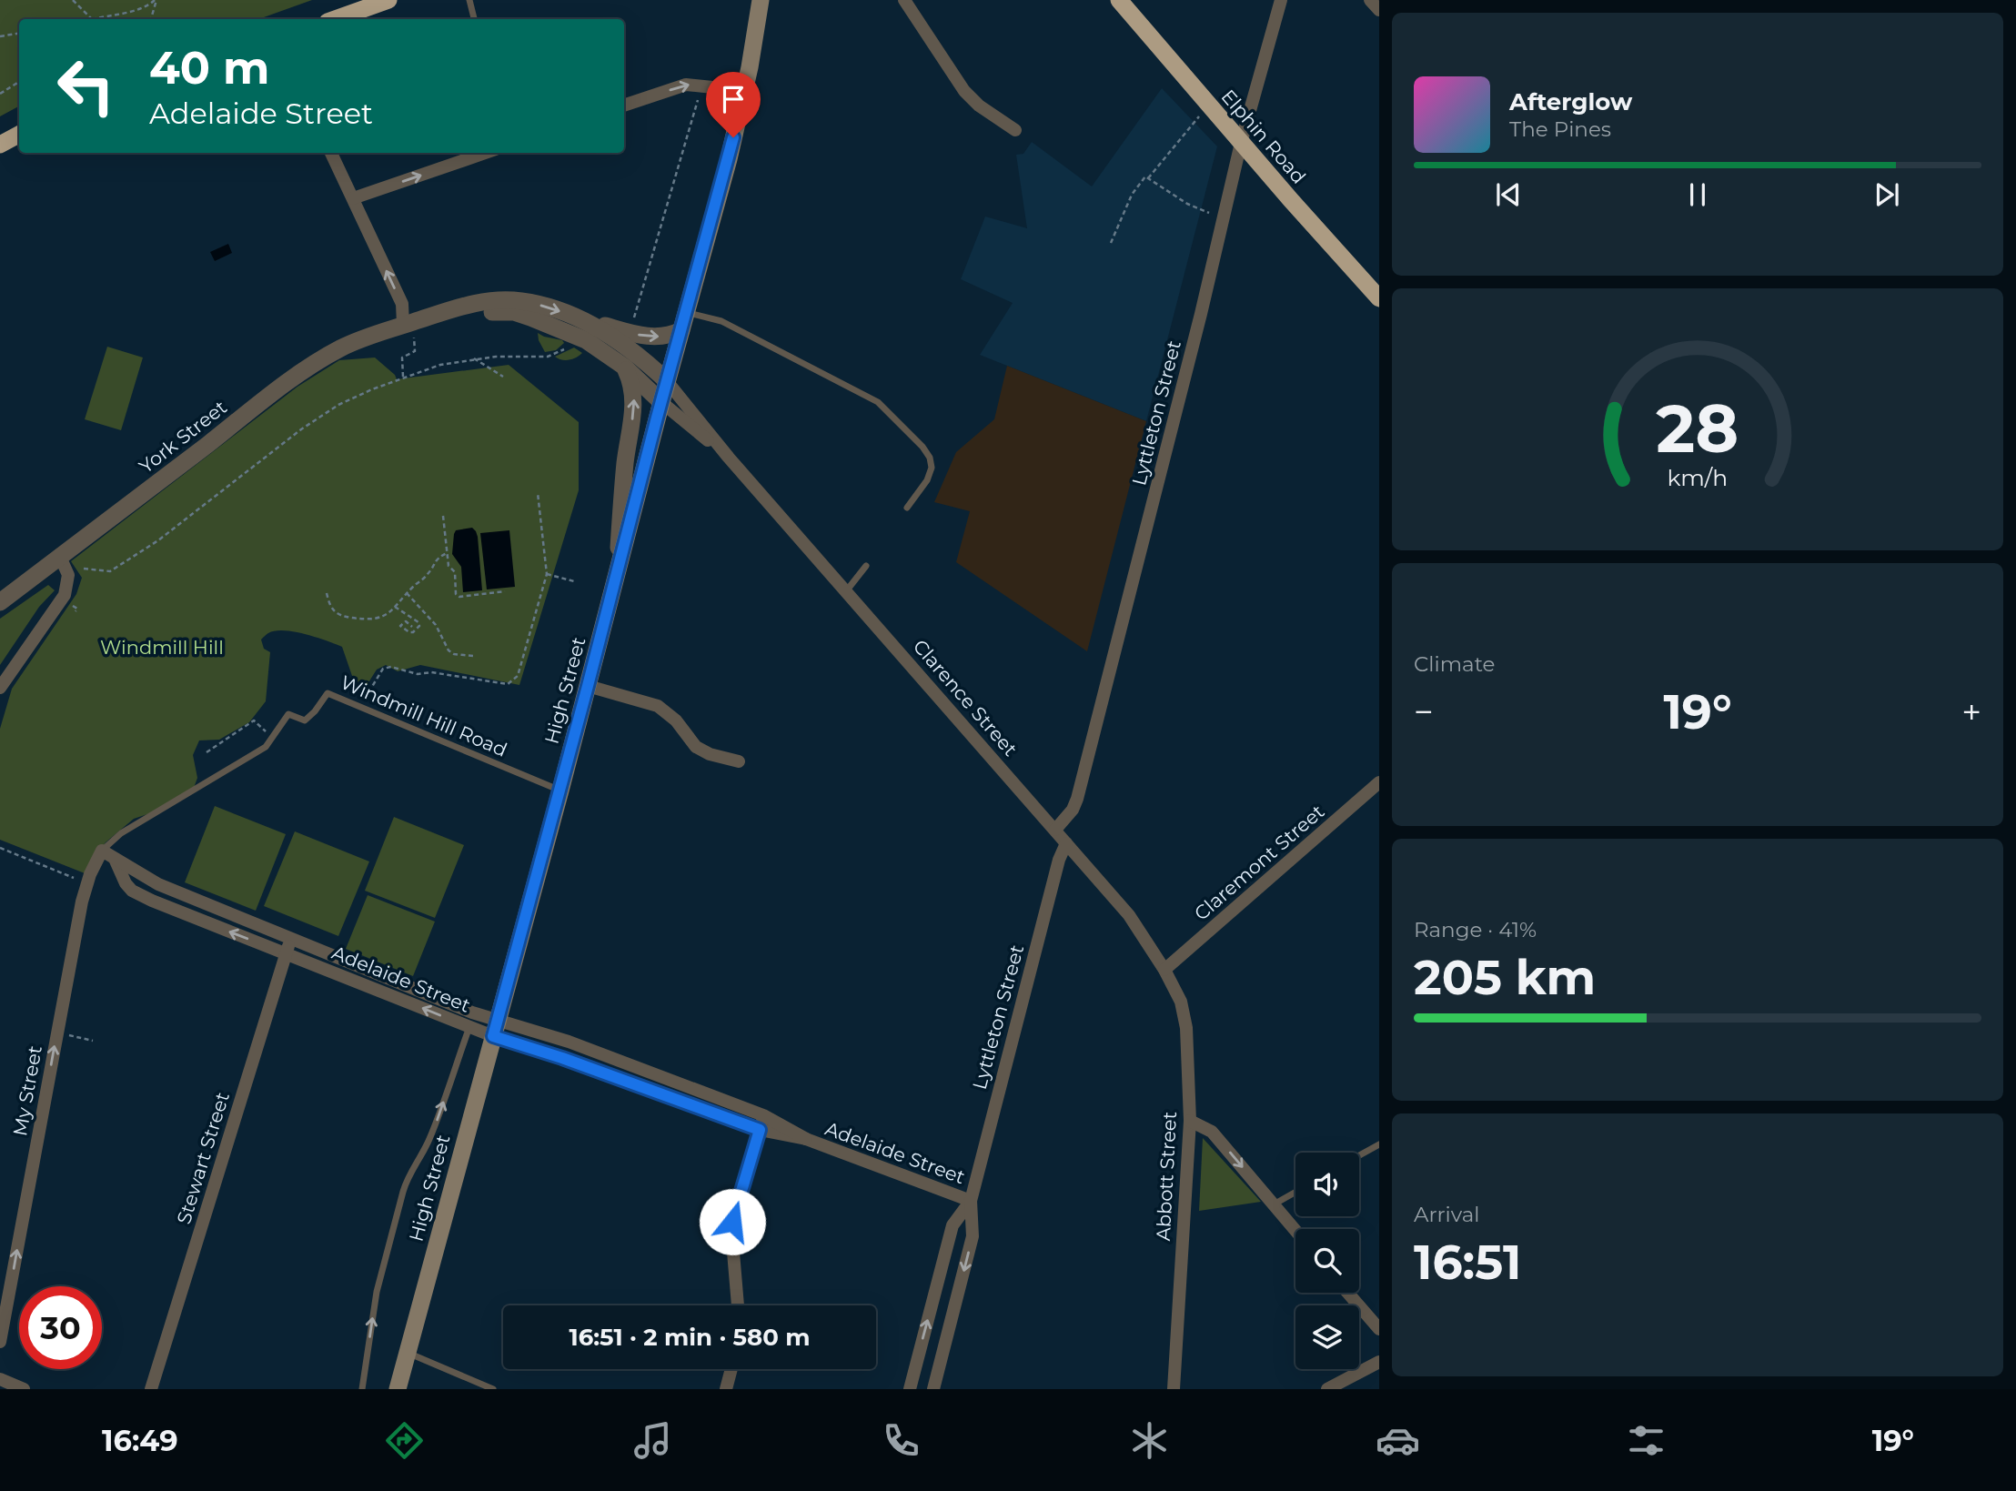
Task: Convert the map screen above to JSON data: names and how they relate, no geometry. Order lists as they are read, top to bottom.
{
  "streets": {
    "highway": ["Elphin Road"],
    "main road": ["High Street"],
    "street": [
      "Lyttleton Street",
      "York Street",
      "Clarence Street",
      "Claremont Street",
      "Adelaide Street",
      "My Street",
      "Stewart Street",
      "Abbott Street"
    ],
    "lane": ["Windmill Hill Road"]
  },
  "crossings": [
    ["Elphin Road", "Lyttleton Street"],
    ["Lyttleton Street", "Clarence Street"],
    ["Lyttleton Street", "Adelaide Street"],
    ["York Street", "High Street"],
    ["York Street", "Clarence Street"],
    ["High Street", "Clarence Street"],
    ["High Street", "Windmill Hill Road"],
    ["High Street", "Adelaide Street"],
    ["Clarence Street", "Claremont Street"],
    ["Clarence Street", "Abbott Street"],
    ["Windmill Hill Road", "Adelaide Street"],
    ["Windmill Hill Road", "My Street"],
    ["Claremont Street", "Abbott Street"],
    ["Adelaide Street", "My Street"],
    ["Adelaide Street", "Stewart Street"]
  ],
  "one_way": ["My Street"],
  "parks": ["Windmill Hill"],
  "page": {
    "turn": ["40 m", "Adelaide Street"],
    "song": ["Afterglow", "The Pines"],
    "tile": [
      "Climate",
      ["Range · 41%", "205 km"],
      ["Arrival", "16:51"]
    ],
    "heat": ["−", "19°", "+"],
    "limit": "30",
    "trip": "16:51 · 2 min · 580 m",
    "tabs": ["16:49", "19°"],
    "gauge": ["28", "km/h"]
  }
}
